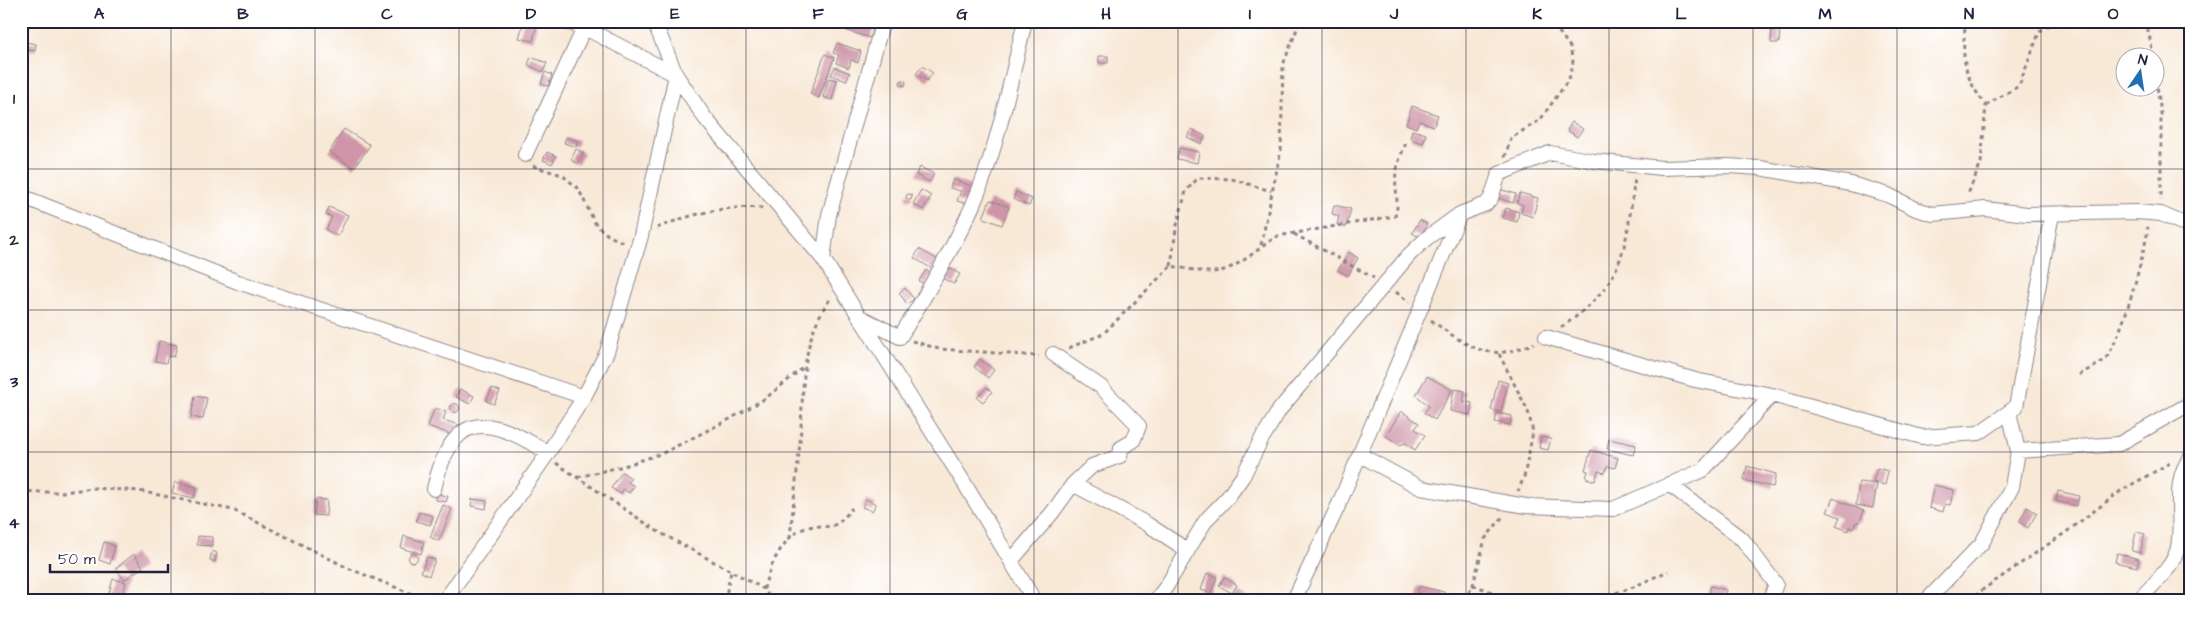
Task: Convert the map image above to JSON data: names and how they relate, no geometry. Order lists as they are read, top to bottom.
{
  "scale_bar": "50 m",
  "north": "top",
  "grid": {
    "columns": [
      "A",
      "B",
      "C",
      "D",
      "E",
      "F",
      "G",
      "H",
      "I",
      "J",
      "K",
      "L",
      "M",
      "N",
      "O"
    ],
    "rows": [
      "1",
      "2",
      "3",
      "4"
    ]
  }
}
